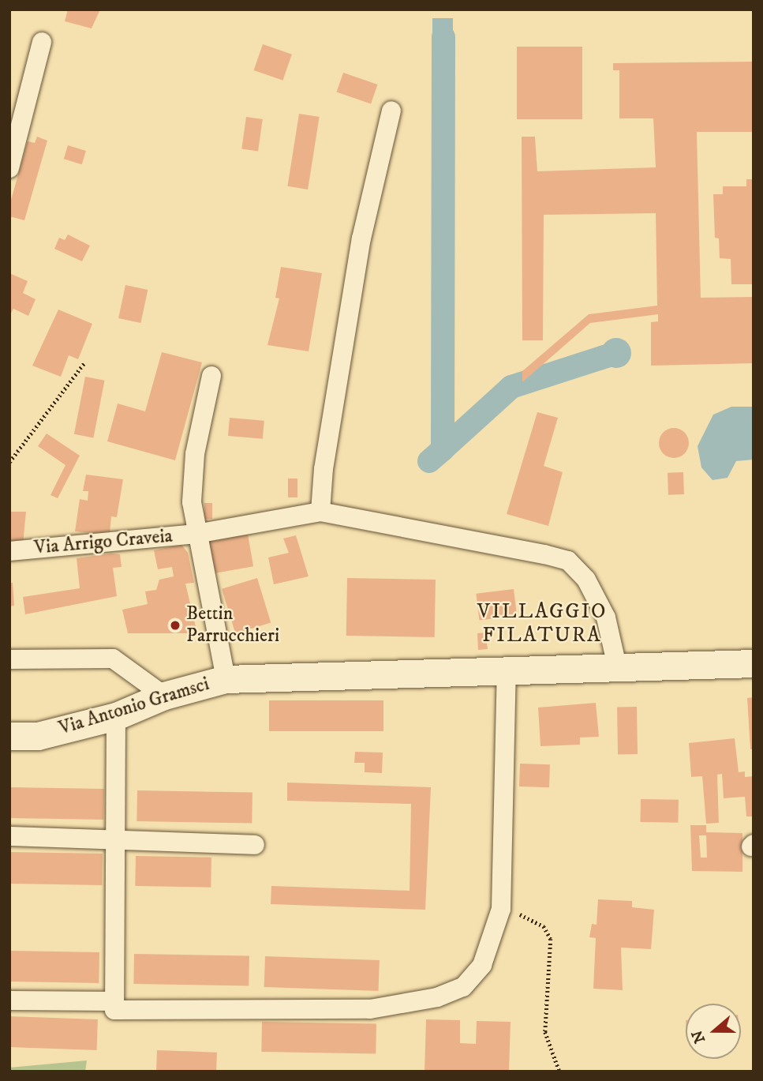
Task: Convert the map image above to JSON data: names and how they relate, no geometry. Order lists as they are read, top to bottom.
{
  "streets": {
    "street": ["Via Arrigo Craveia", "Via Antonio Gramsci"]
  },
  "crossings": [
    ["Via Arrigo Craveia", "Via Antonio Gramsci"]
  ],
  "districts": ["VILLAGGIO FILATURA"],
  "places": ["Bettin Parrucchieri"],
  "north": "left"
}
